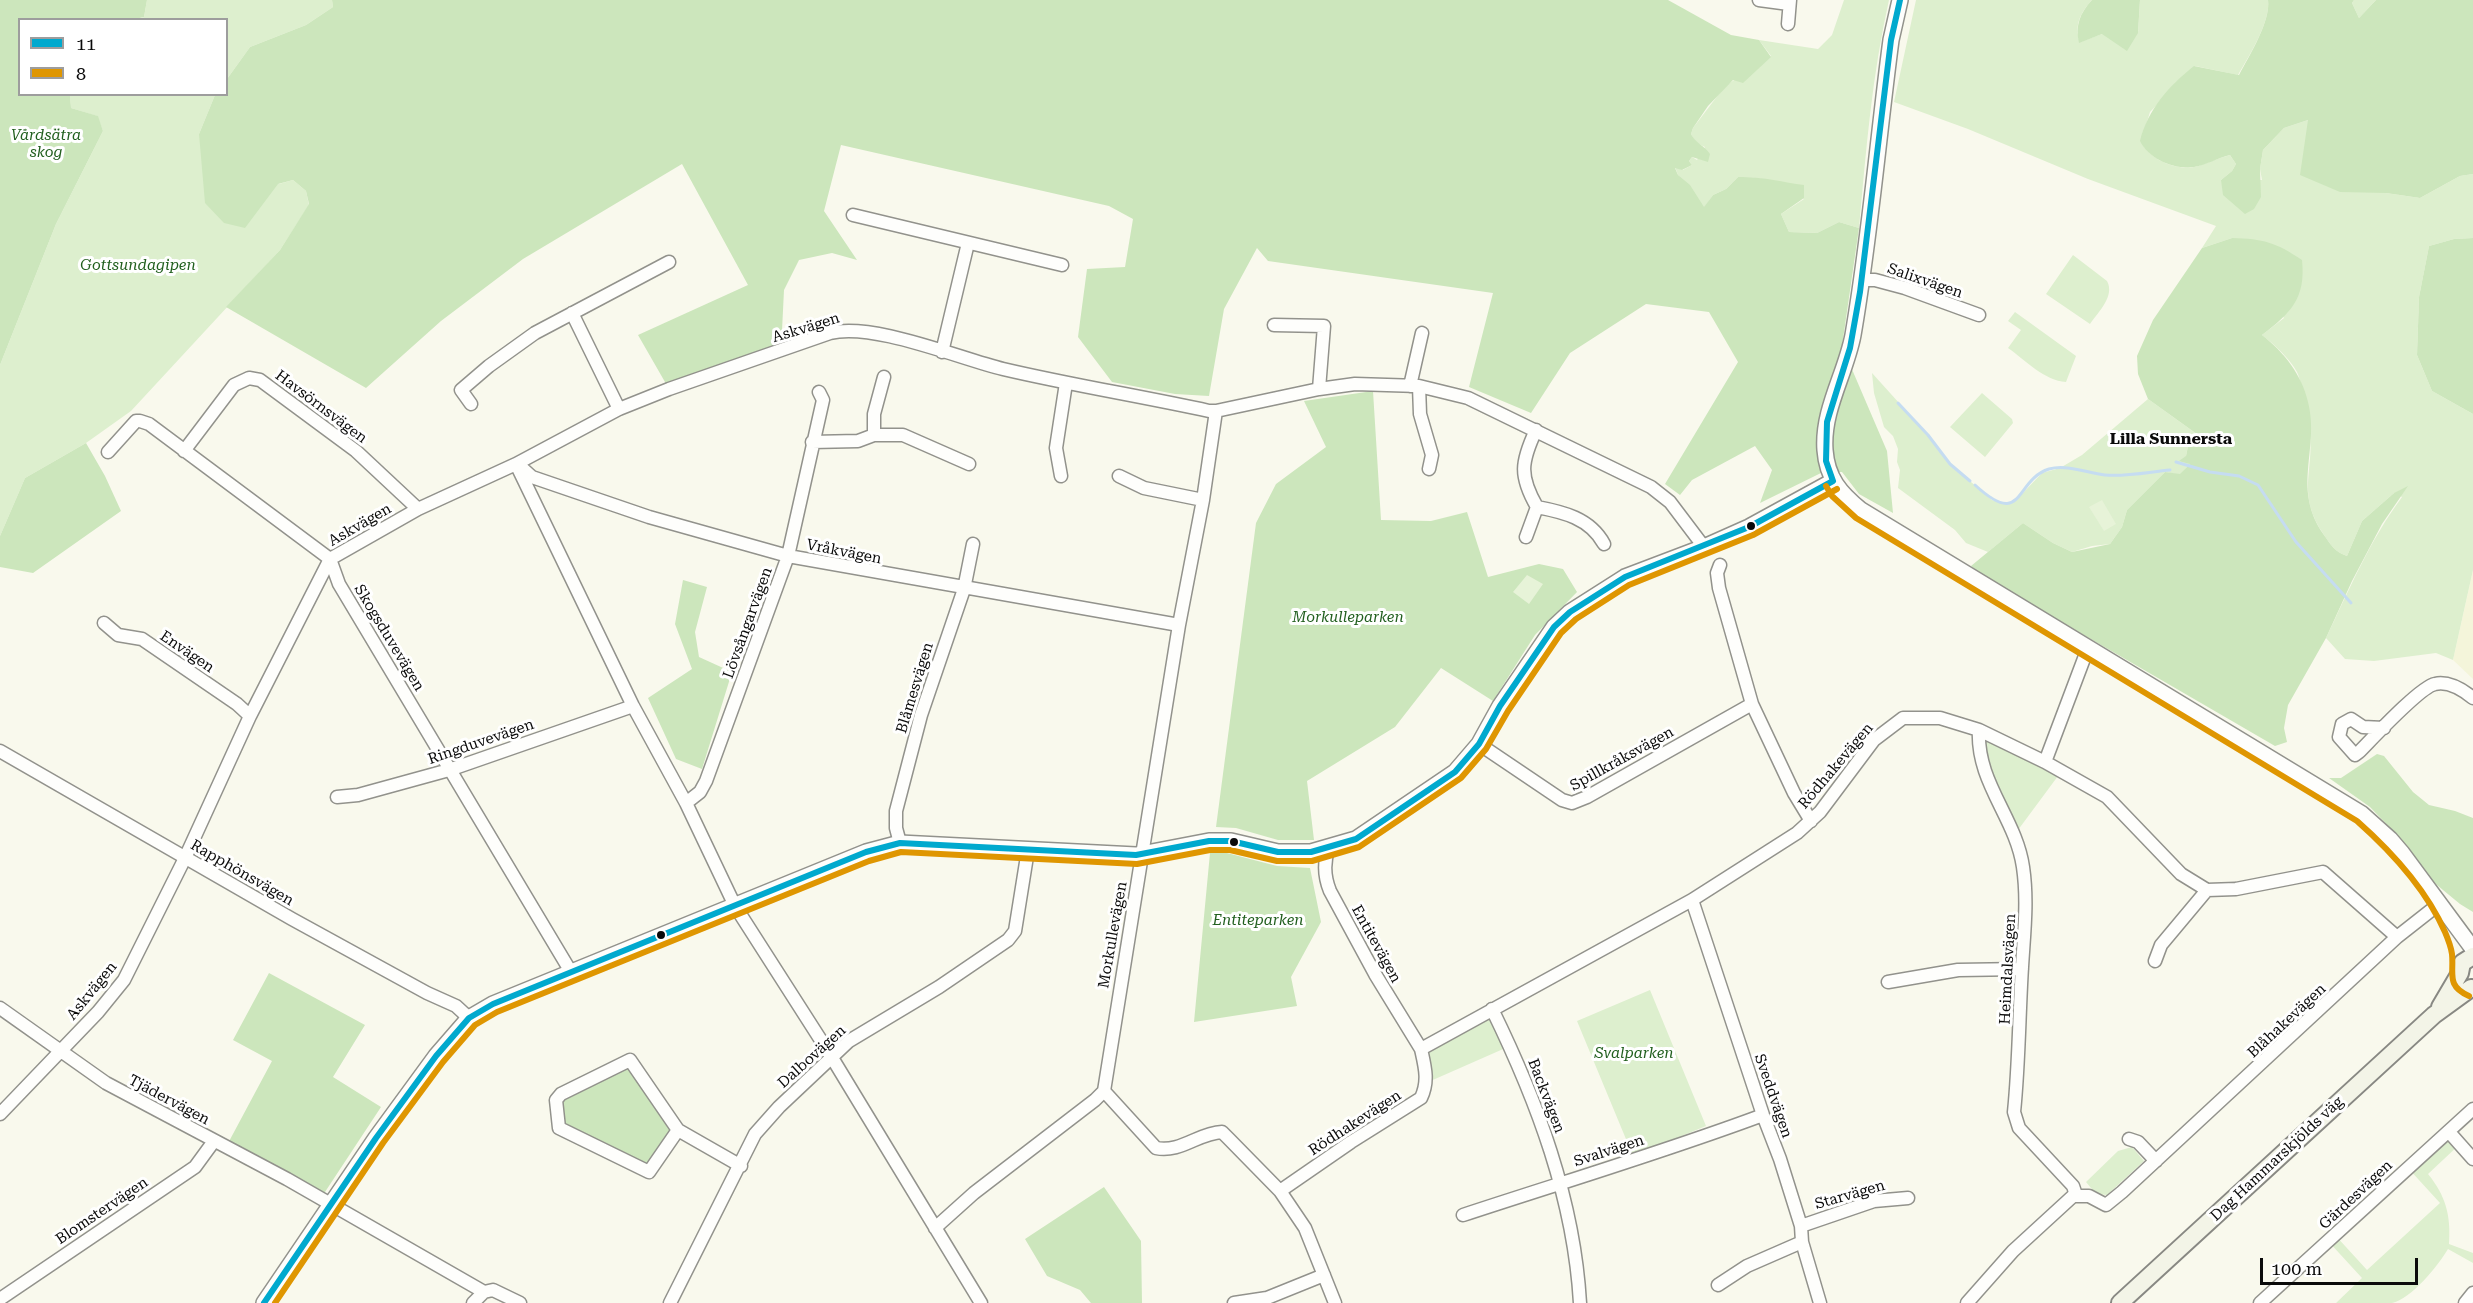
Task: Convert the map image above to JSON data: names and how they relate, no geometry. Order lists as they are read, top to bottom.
{
  "streets": {
    "main road": ["Dag Hammarskjölds väg"],
    "street": [
      "Salixvägen",
      "Askvägen",
      "Havsörnsvägen",
      "Vråkvägen",
      "Lövsångarvägen",
      "Skogsduvevägen",
      "Envägen",
      "Blåmesvägen",
      "Ringduvevägen",
      "Spillkråksvägen",
      "Rödhakevägen",
      "Rapphönsvägen",
      "Morkullevägen",
      "Entitevägen",
      "Heimdalsvägen",
      "Blåhakevägen",
      "Dalbovägen",
      "Backvägen",
      "Sveddvägen",
      "Tjädervägen",
      "Svalvägen",
      "Starvägen",
      "Gärdesvägen",
      "Blomstervägen"
    ]
  },
  "crossings": [
    ["Askvägen", "Havsörnsvägen"],
    ["Askvägen", "Vråkvägen"],
    ["Askvägen", "Skogsduvevägen"],
    ["Askvägen", "Envägen"],
    ["Askvägen", "Rapphönsvägen"],
    ["Askvägen", "Morkullevägen"],
    ["Askvägen", "Tjädervägen"],
    ["Vråkvägen", "Lövsångarvägen"],
    ["Vråkvägen", "Blåmesvägen"],
    ["Vråkvägen", "Morkullevägen"],
    ["Skogsduvevägen", "Ringduvevägen"],
    ["Rödhakevägen", "Entitevägen"],
    ["Rödhakevägen", "Heimdalsvägen"],
    ["Rödhakevägen", "Backvägen"],
    ["Rödhakevägen", "Sveddvägen"],
    ["Heimdalsvägen", "Blåhakevägen"],
    ["Backvägen", "Svalvägen"],
    ["Sveddvägen", "Svalvägen"],
    ["Sveddvägen", "Starvägen"],
    ["Tjädervägen", "Blomstervägen"]
  ],
  "districts": ["Lilla Sunnersta"],
  "parks": [
    "Vårdsätra skog",
    "Gottsundagipen",
    "Morkulleparken",
    "Entiteparken",
    "Svalparken"
  ],
  "lines": ["transit line 11", "transit line 8"],
  "legend": ["11", "8"],
  "scale_bar": "100 m"
}
